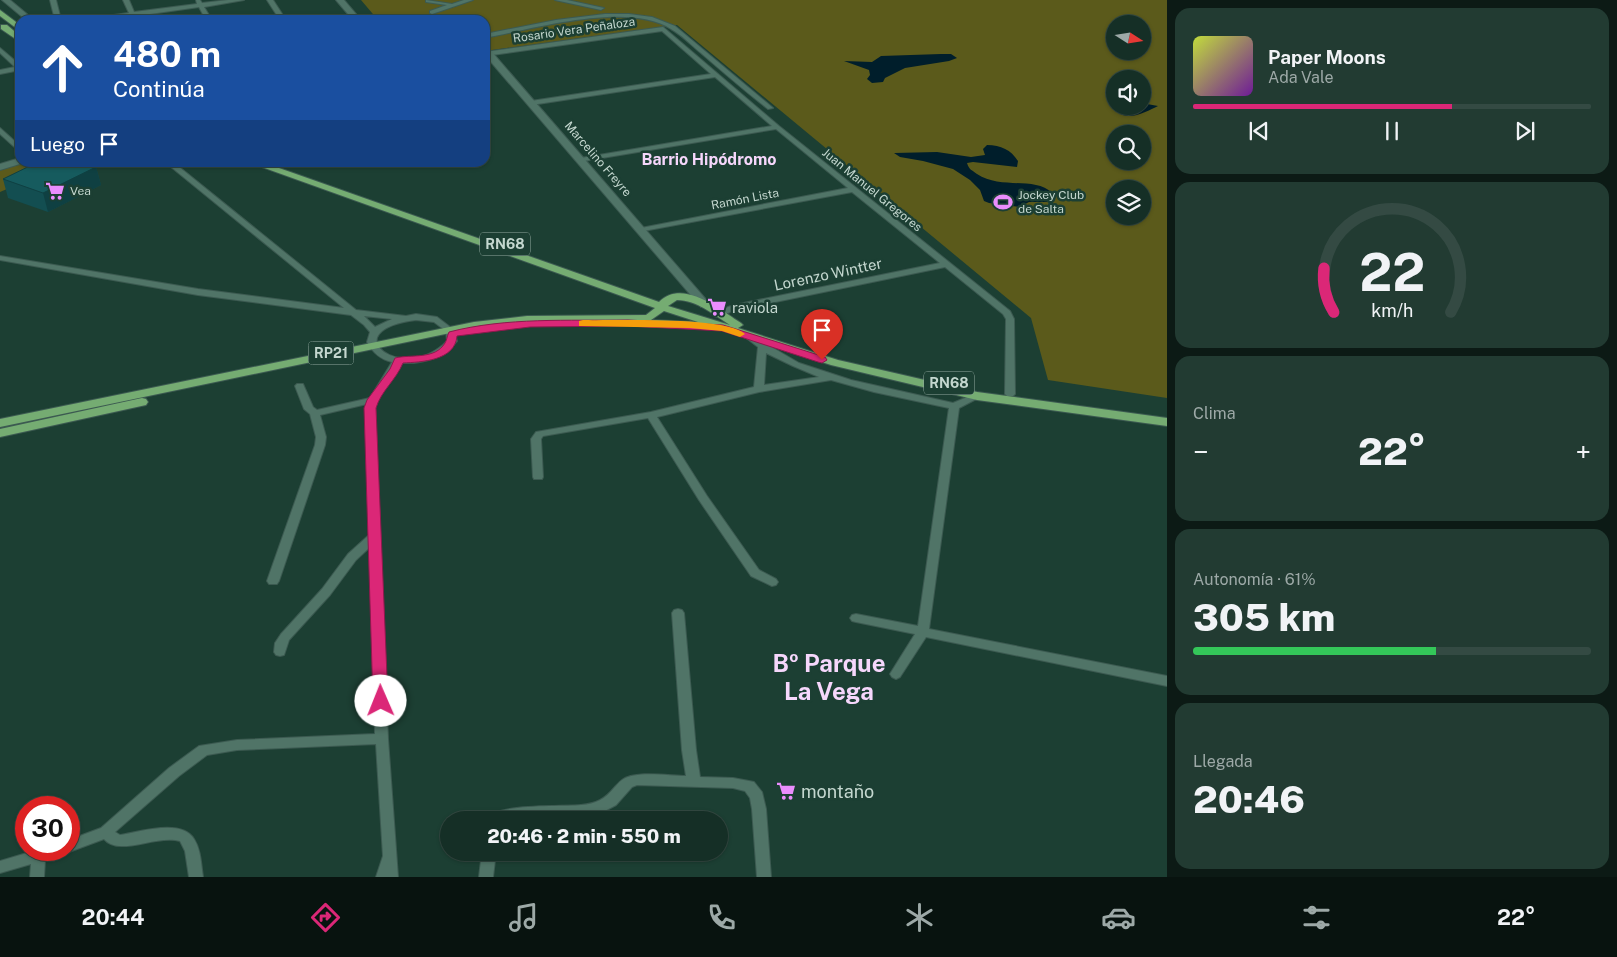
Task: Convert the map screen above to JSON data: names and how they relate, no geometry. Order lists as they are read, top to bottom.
{
  "streets": {
    "main road": ["RN68", "RP21"],
    "street": [
      "Rosario Vera Peñaloza",
      "Marcelino Freyre",
      "Juan Manuel Gregores",
      "Ramón Lista",
      "Lorenzo Wintter"
    ]
  },
  "crossings": [
    ["Rosario Vera Peñaloza", "Juan Manuel Gregores"],
    ["Marcelino Freyre", "Ramón Lista"],
    ["Juan Manuel Gregores", "Ramón Lista"],
    ["Juan Manuel Gregores", "RN68"],
    ["Juan Manuel Gregores", "Lorenzo Wintter"],
    ["RN68", "RP21"]
  ],
  "districts": ["Barrio Hipódromo", "Bº Parque La Vega"],
  "places": {
    "supermarket": ["Vea", "raviola", "montaño"],
    "sports": ["Jockey Club de Salta"]
  },
  "north": "right",
  "page": {
    "turn": ["480 m", "Continúa"],
    "song": ["Paper Moons", "Ada Vale"],
    "then": "Luego",
    "tile": [
      "Clima",
      ["Autonomía · 61%", "305 km"],
      ["Llegada", "20:46"]
    ],
    "heat": ["−", "22°", "+"],
    "limit": "30",
    "trip": "20:46 · 2 min · 550 m",
    "tabs": ["20:44", "22°"],
    "gauge": ["22", "km/h"]
  }
}
